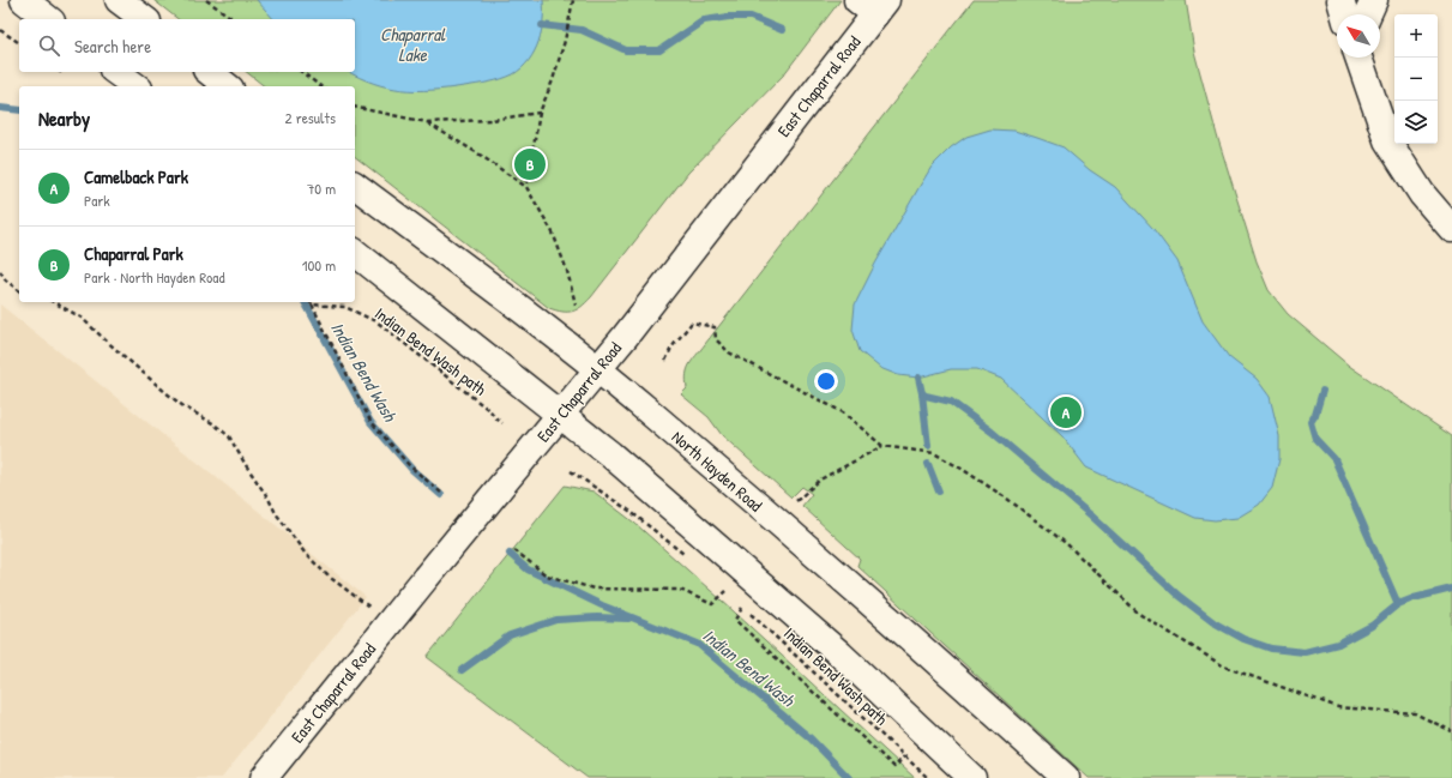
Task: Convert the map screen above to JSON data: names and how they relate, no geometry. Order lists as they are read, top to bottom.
{
  "streets": {
    "main road": ["East Chaparral Road", "North Hayden Road"],
    "path": ["Indian Bend Wash path"]
  },
  "crossings": [
    ["East Chaparral Road", "North Hayden Road"]
  ],
  "water": ["Chaparral Lake", "Indian Bend Wash"],
  "north": "top left",
  "page": {
    "map_buttons": ["+", "−"],
    "search": "Search here",
    "heading": ["Nearby", "2 results"],
    "pins": ["B", "A"],
    "list": [
      {
        "mark": "A",
        "name": "Camelback Park",
        "note": "Park",
        "value": "70 m"
      },
      {
        "mark": "B",
        "name": "Chaparral Park",
        "note": "Park · North Hayden Road",
        "value": "100 m"
      }
    ]
  }
}
